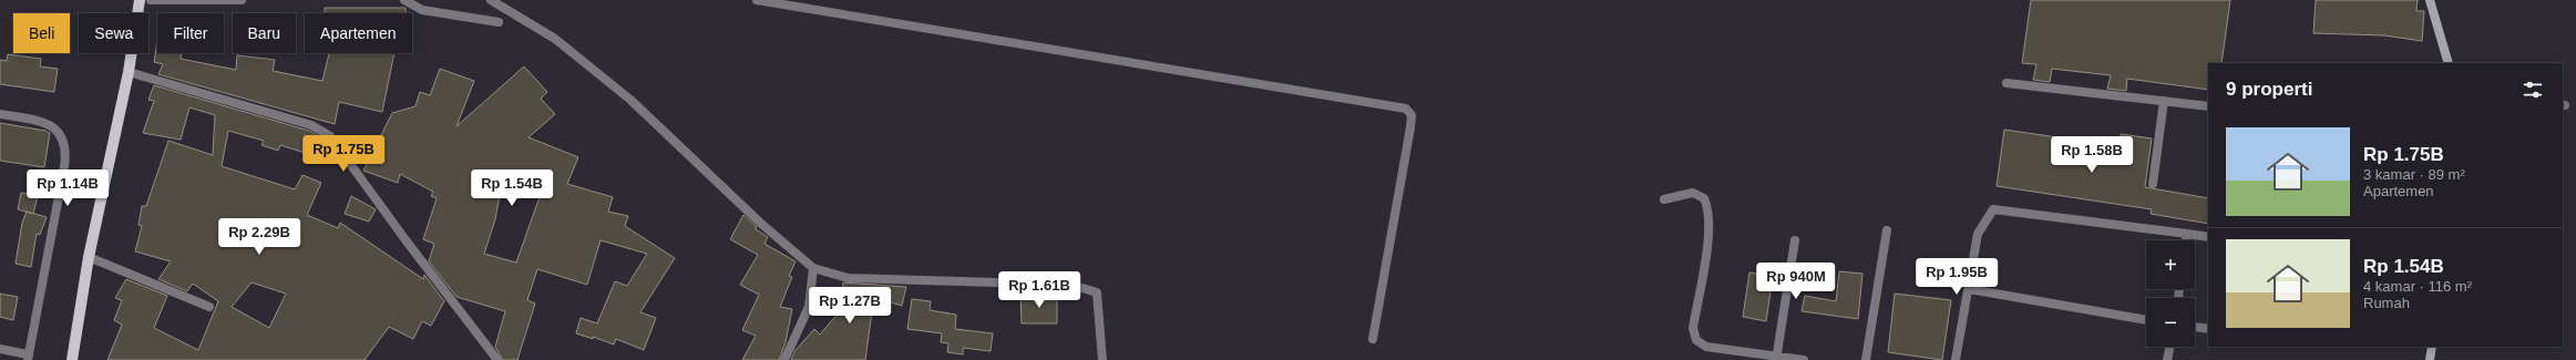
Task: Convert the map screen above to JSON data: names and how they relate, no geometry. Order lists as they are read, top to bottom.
{
  "page": {
    "chip": [
      "Beli",
      "Sewa",
      "Filter",
      "Baru",
      "Apartemen"
    ],
    "heading": "9 properti",
    "list": [
      {
        "name": "Rp 1.75B",
        "note": "3 kamar · 89 m² · Apartemen"
      },
      {
        "name": "Rp 1.54B",
        "note": "4 kamar · 116 m² · Rumah"
      }
    ],
    "price": [
      "Rp 1.75B",
      "Rp 1.58B",
      "Rp 1.14B",
      "Rp 1.54B",
      "Rp 2.29B",
      "Rp 1.95B",
      "Rp 940M",
      "Rp 1.61B",
      "Rp 1.27B"
    ],
    "map_buttons": ["+", "−"]
  }
}
